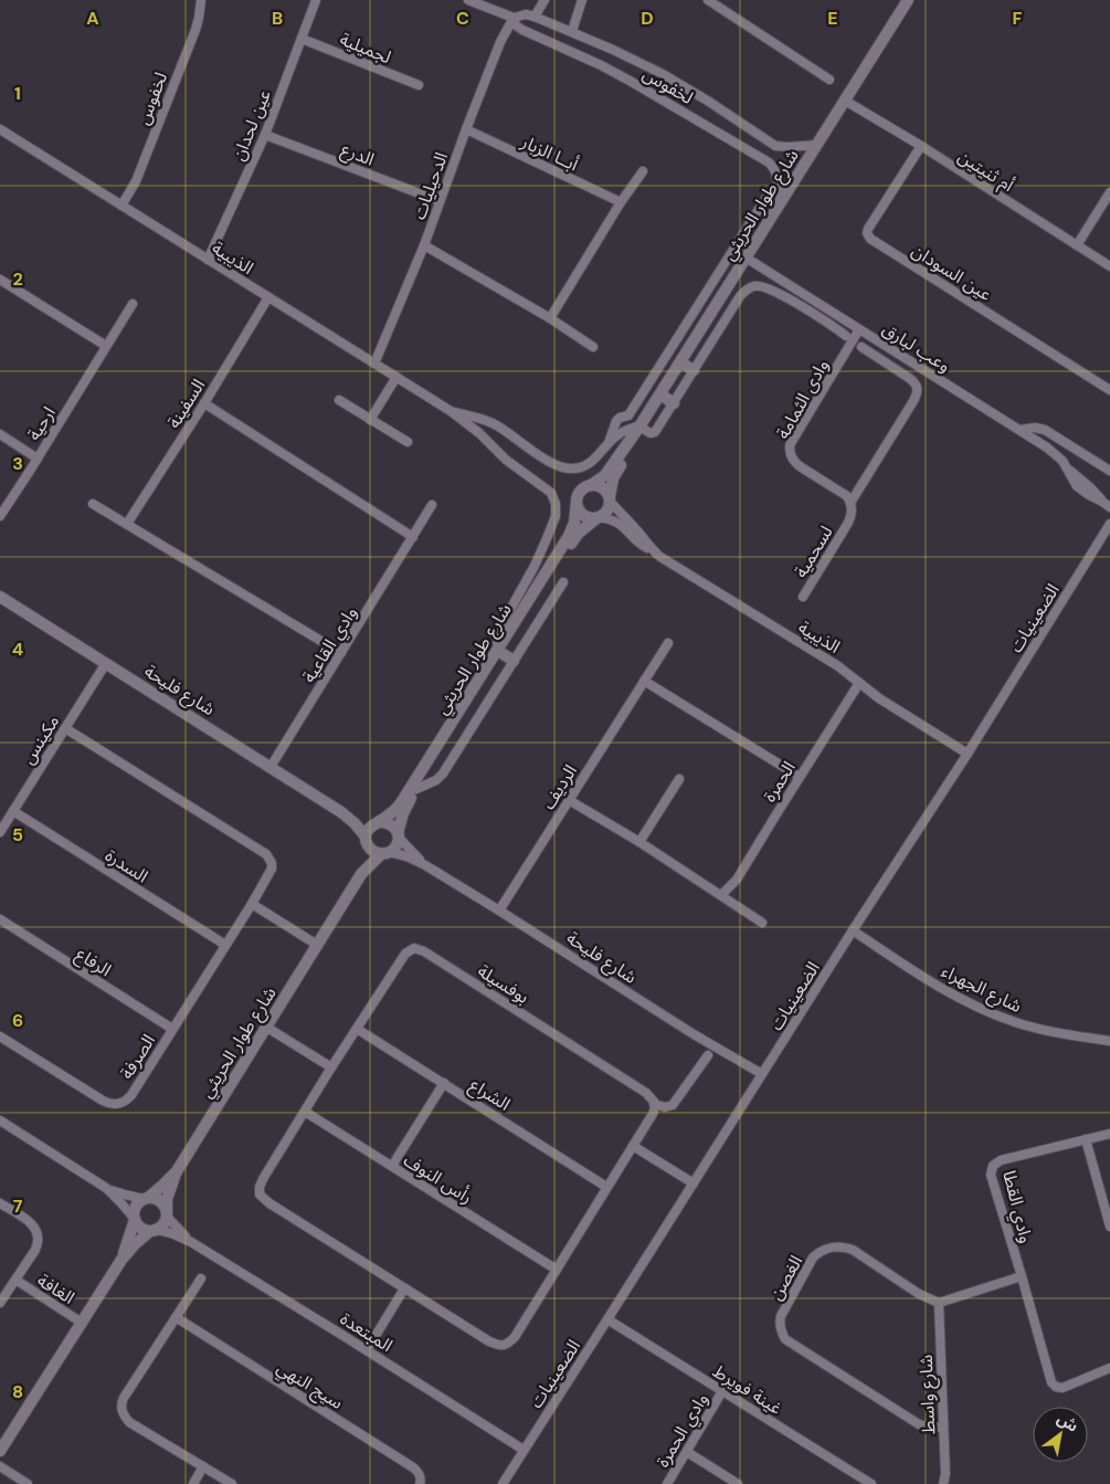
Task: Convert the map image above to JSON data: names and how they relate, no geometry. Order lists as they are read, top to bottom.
{
  "streets": {
    "street": [
      "لجميلية",
      "لخفوس",
      "عين لحدان",
      "أبــا الزبار",
      "الدرع",
      "أم ثنيتين",
      "الدحيليات",
      "شارع طوار الحريثي",
      "الذيبية",
      "عين السودان",
      "وعب لبارق",
      "وادى الثمامة",
      "السفينة",
      "ارحية",
      "لسحمية",
      "الضعينيات",
      "وادي القاعية",
      "شارع فليحة",
      "مكينس",
      "الحمرة",
      "الرديف",
      "السدرة",
      "الرفاع",
      "بوفسيلة",
      "شارع الجهراء",
      "الصرفة",
      "الشراع",
      "رأس النوف",
      "وادي القطا",
      "الغصن",
      "الغافة",
      "المبتعدة",
      "سيج النهي",
      "غينة فويرط",
      "شارع واسط",
      "وادي الحمرة"
    ]
  },
  "crossings": [
    ["لجميلية", "عين لحدان"],
    ["لخفوس", "الدحيليات"],
    ["لخفوس", "شارع طوار الحريثي"],
    ["لخفوس", "الذيبية"],
    ["عين لحدان", "الدرع"],
    ["عين لحدان", "الذيبية"],
    ["أبــا الزبار", "الدحيليات"],
    ["الدرع", "الدحيليات"],
    ["أم ثنيتين", "شارع طوار الحريثي"],
    ["أم ثنيتين", "عين السودان"],
    ["الدحيليات", "الذيبية"],
    ["شارع طوار الحريثي", "الذيبية"],
    ["شارع طوار الحريثي", "وعب لبارق"],
    ["شارع طوار الحريثي", "شارع فليحة"],
    ["شارع طوار الحريثي", "المبتعدة"],
    ["الذيبية", "السفينة"],
    ["الذيبية", "الضعينيات"],
    ["الذيبية", "الحمرة"],
    ["وعب لبارق", "وادى الثمامة"],
    ["وادى الثمامة", "لسحمية"],
    ["الضعينيات", "شارع فليحة"],
    ["الضعينيات", "شارع الجهراء"],
    ["الضعينيات", "المبتعدة"],
    ["الضعينيات", "غينة فويرط"],
    ["وادي القاعية", "شارع فليحة"],
    ["شارع فليحة", "مكينس"],
    ["شارع فليحة", "الرديف"],
    ["مكينس", "السدرة"],
    ["مكينس", "الصرفة"],
    ["السدرة", "الصرفة"],
    ["الرفاع", "الصرفة"],
    ["بوفسيلة", "الشراع"],
    ["بوفسيلة", "رأس النوف"],
    ["الغصن", "شارع واسط"],
    ["غينة فويرط", "وادي الحمرة"]
  ],
  "north": "top right",
  "grid": {
    "columns": [
      "A",
      "B",
      "C",
      "D",
      "E",
      "F"
    ],
    "rows": [
      "1",
      "2",
      "3",
      "4",
      "5",
      "6",
      "7",
      "8"
    ]
  }
}
